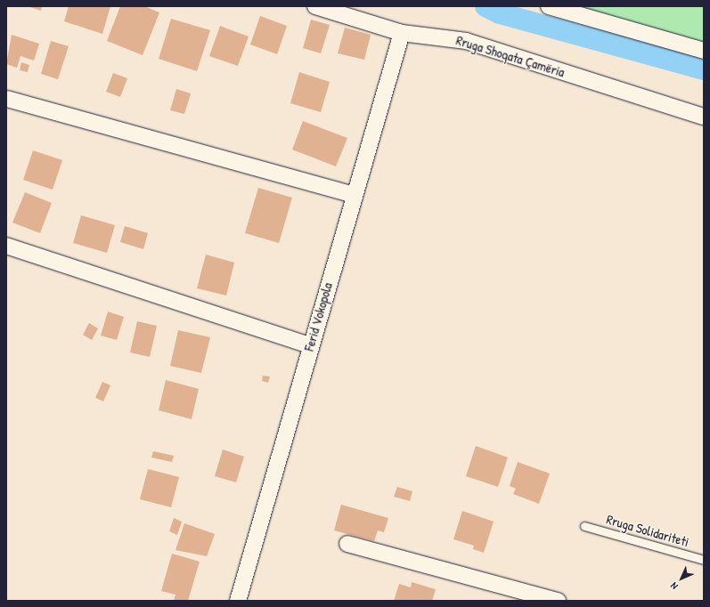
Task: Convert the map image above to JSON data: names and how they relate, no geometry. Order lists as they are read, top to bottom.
{
  "streets": {
    "street": ["Rruga Shoqata Çamëria", "Ferid Vokopola"],
    "lane": ["Rruga Solidariteti"]
  },
  "crossings": [
    ["Rruga Shoqata Çamëria", "Ferid Vokopola"]
  ],
  "north": "bottom left"
}
